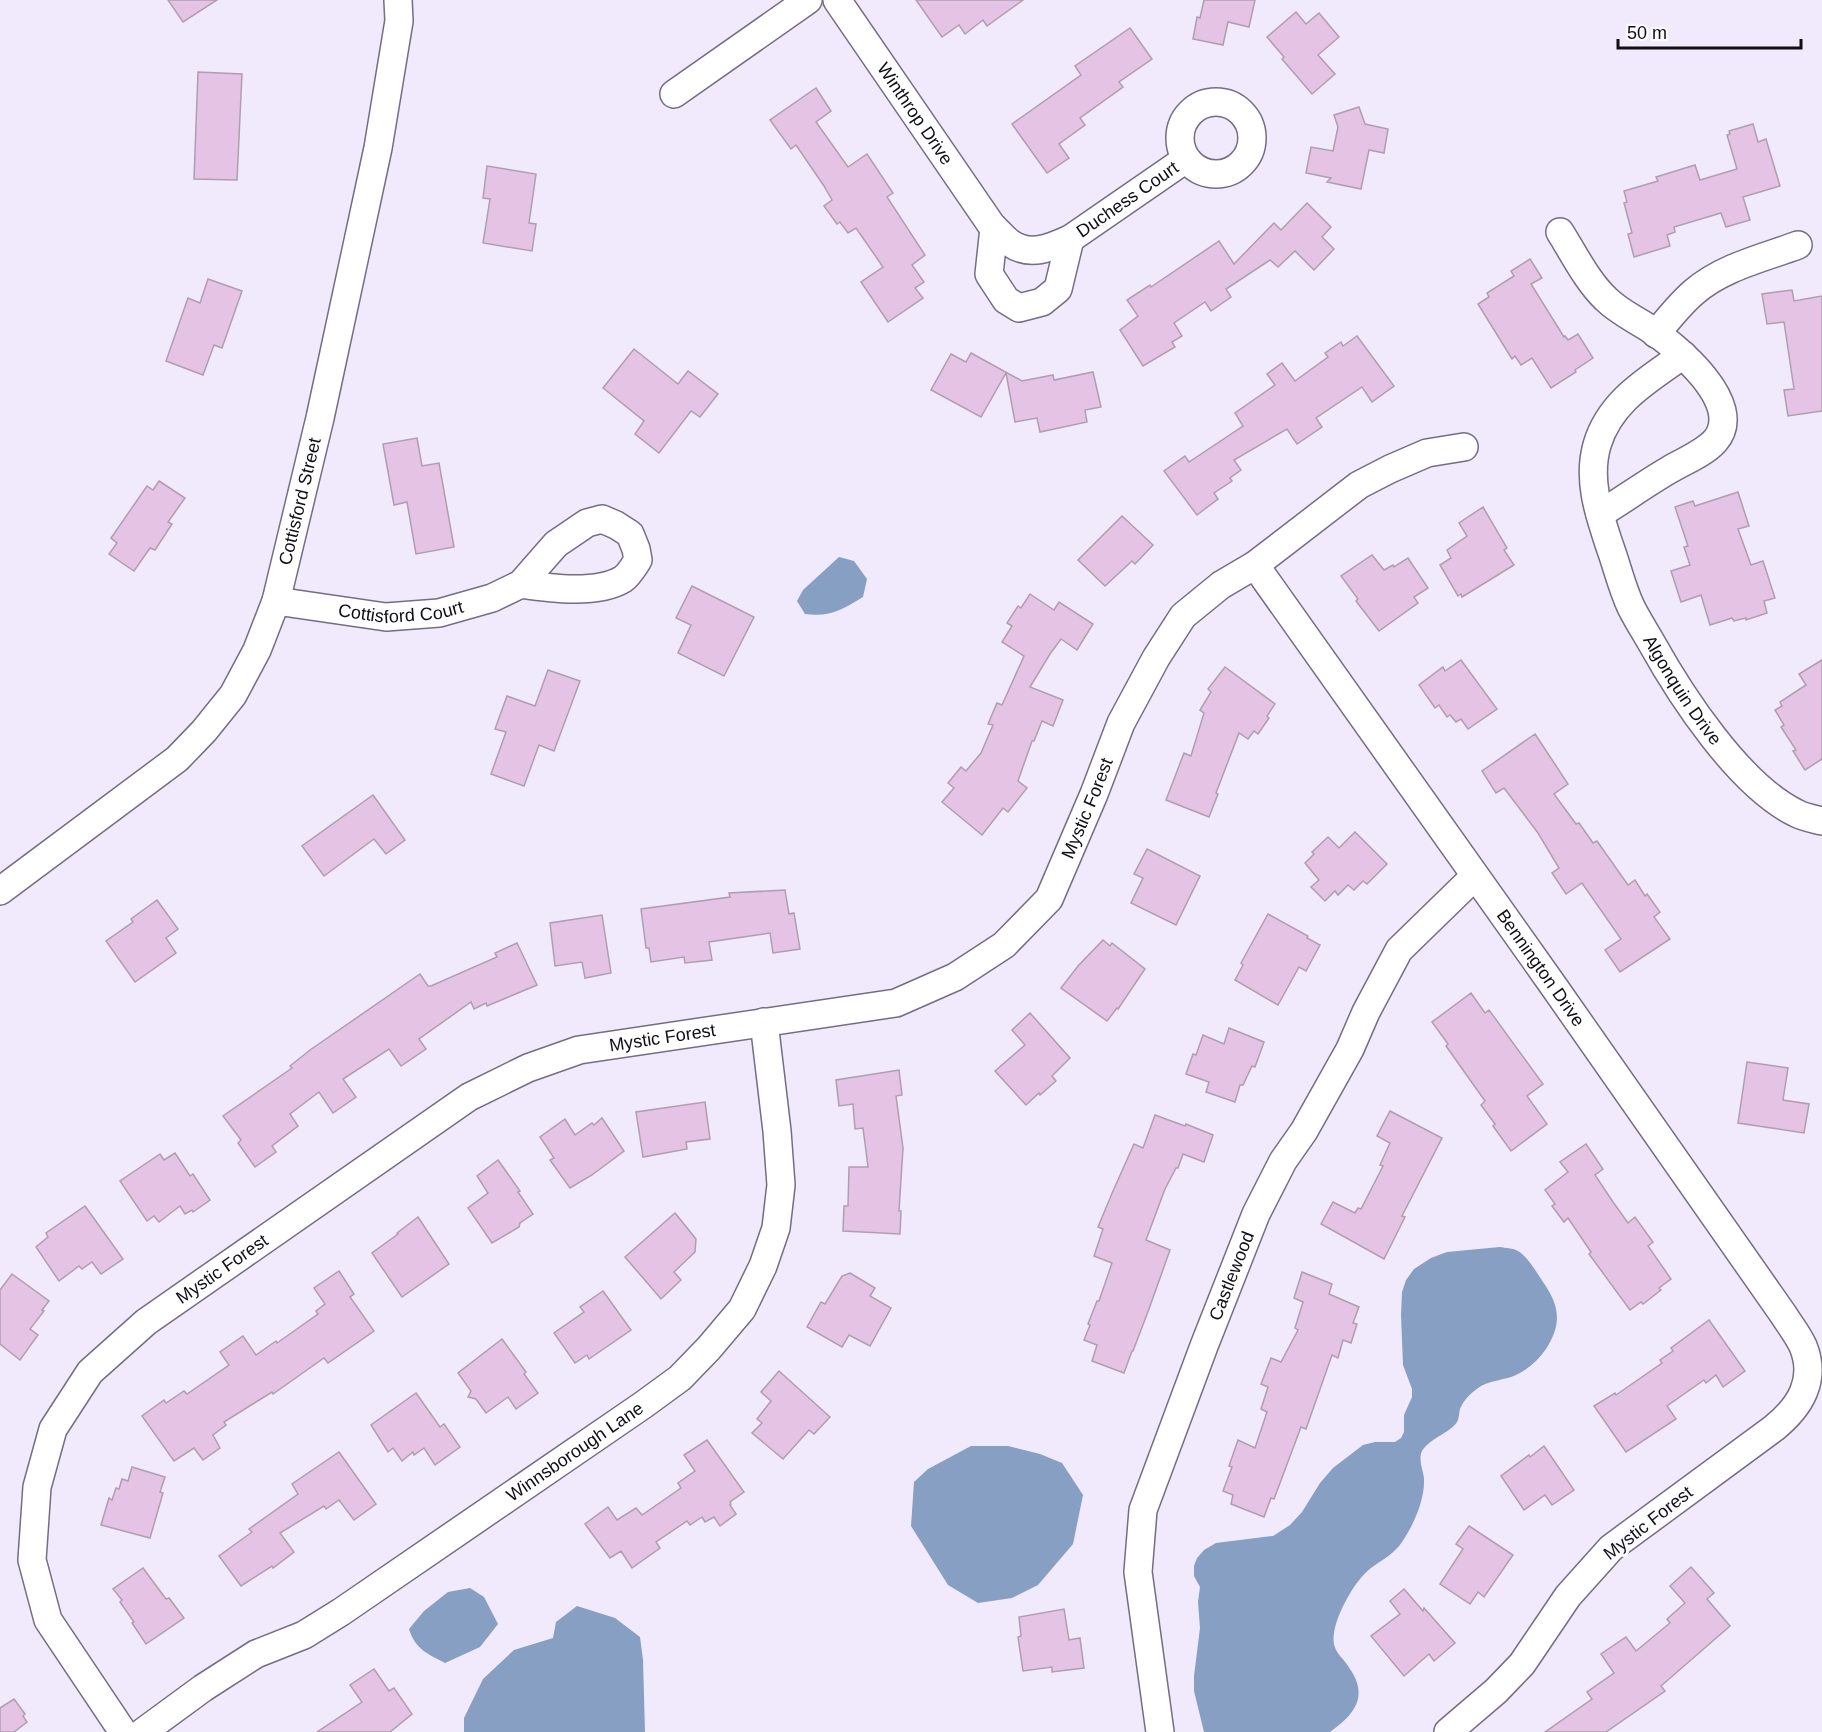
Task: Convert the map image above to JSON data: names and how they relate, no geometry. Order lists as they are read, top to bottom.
{
  "streets": {
    "street": [
      "Winthrop Drive",
      "Duchess Court",
      "Cottisford Street",
      "Cottisford Court",
      "Algonquin Drive",
      "Mystic Forest",
      "Bennington Drive",
      "Castlewood",
      "Winnsborough Lane"
    ]
  },
  "crossings": [
    ["Winthrop Drive", "Duchess Court"],
    ["Cottisford Street", "Cottisford Court"],
    ["Mystic Forest", "Bennington Drive"],
    ["Mystic Forest", "Winnsborough Lane"],
    ["Bennington Drive", "Castlewood"]
  ],
  "scale_bar": "50 m"
}
